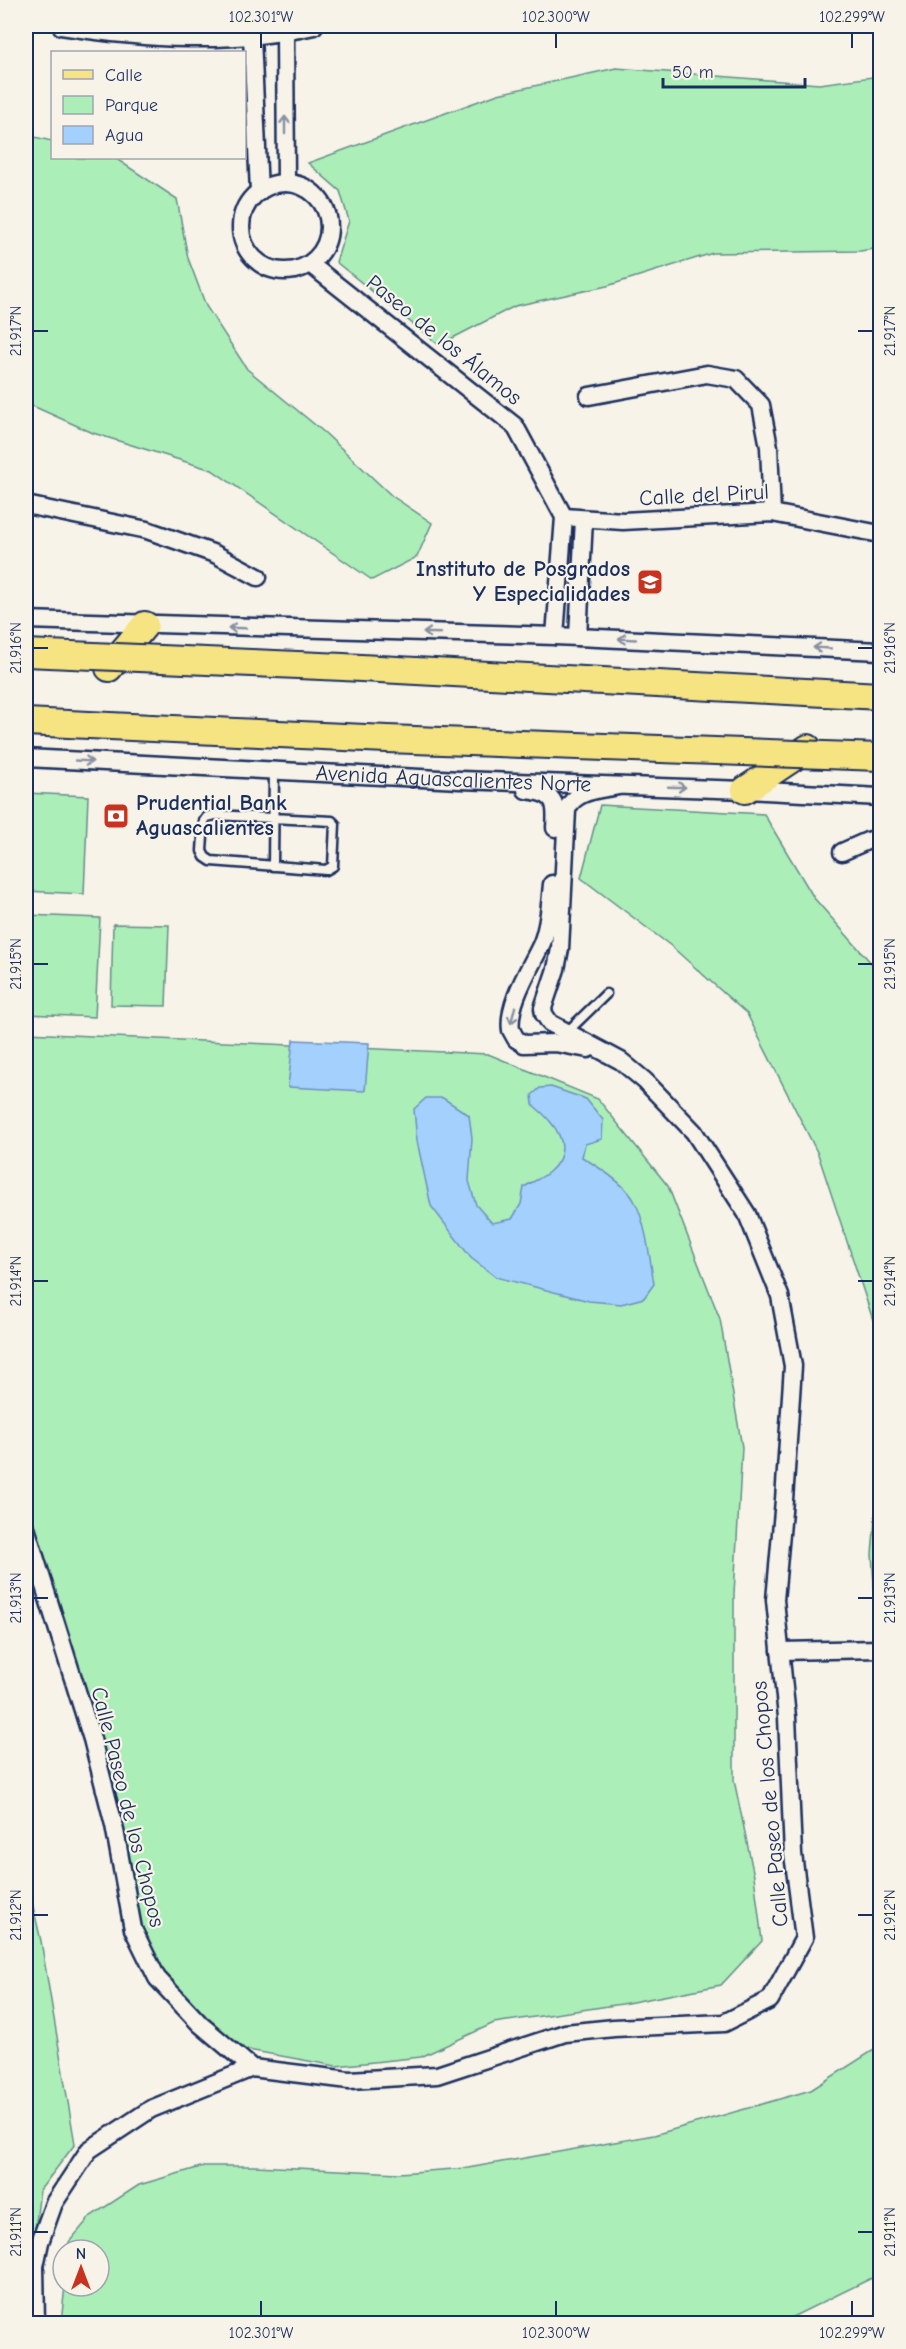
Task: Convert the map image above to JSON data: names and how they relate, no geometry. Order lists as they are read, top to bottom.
{
  "streets": {
    "main road": ["Avenida Aguascalientes Norte"],
    "street": ["Paseo de los Álamos", "Calle del Pirul", "Calle Paseo de los Chopos"]
  },
  "crossings": [
    ["Paseo de los Álamos", "Calle del Pirul"],
    ["Avenida Aguascalientes Norte", "Calle Paseo de los Chopos"]
  ],
  "places": {
    "school or university": ["Instituto de Posgrados Y Especialidades"],
    "bank": ["Prudential Bank Aguascalientes"]
  },
  "legend": ["Calle", "Parque", "Agua"],
  "scale_bar": "50 m",
  "north": "top",
  "coordinates": [
    "102.301°W",
    "102.300°W",
    "102.299°W",
    "21.917°N",
    "21.916°N",
    "21.915°N",
    "21.914°N",
    "21.913°N",
    "21.912°N",
    "21.911°N"
  ]
}
